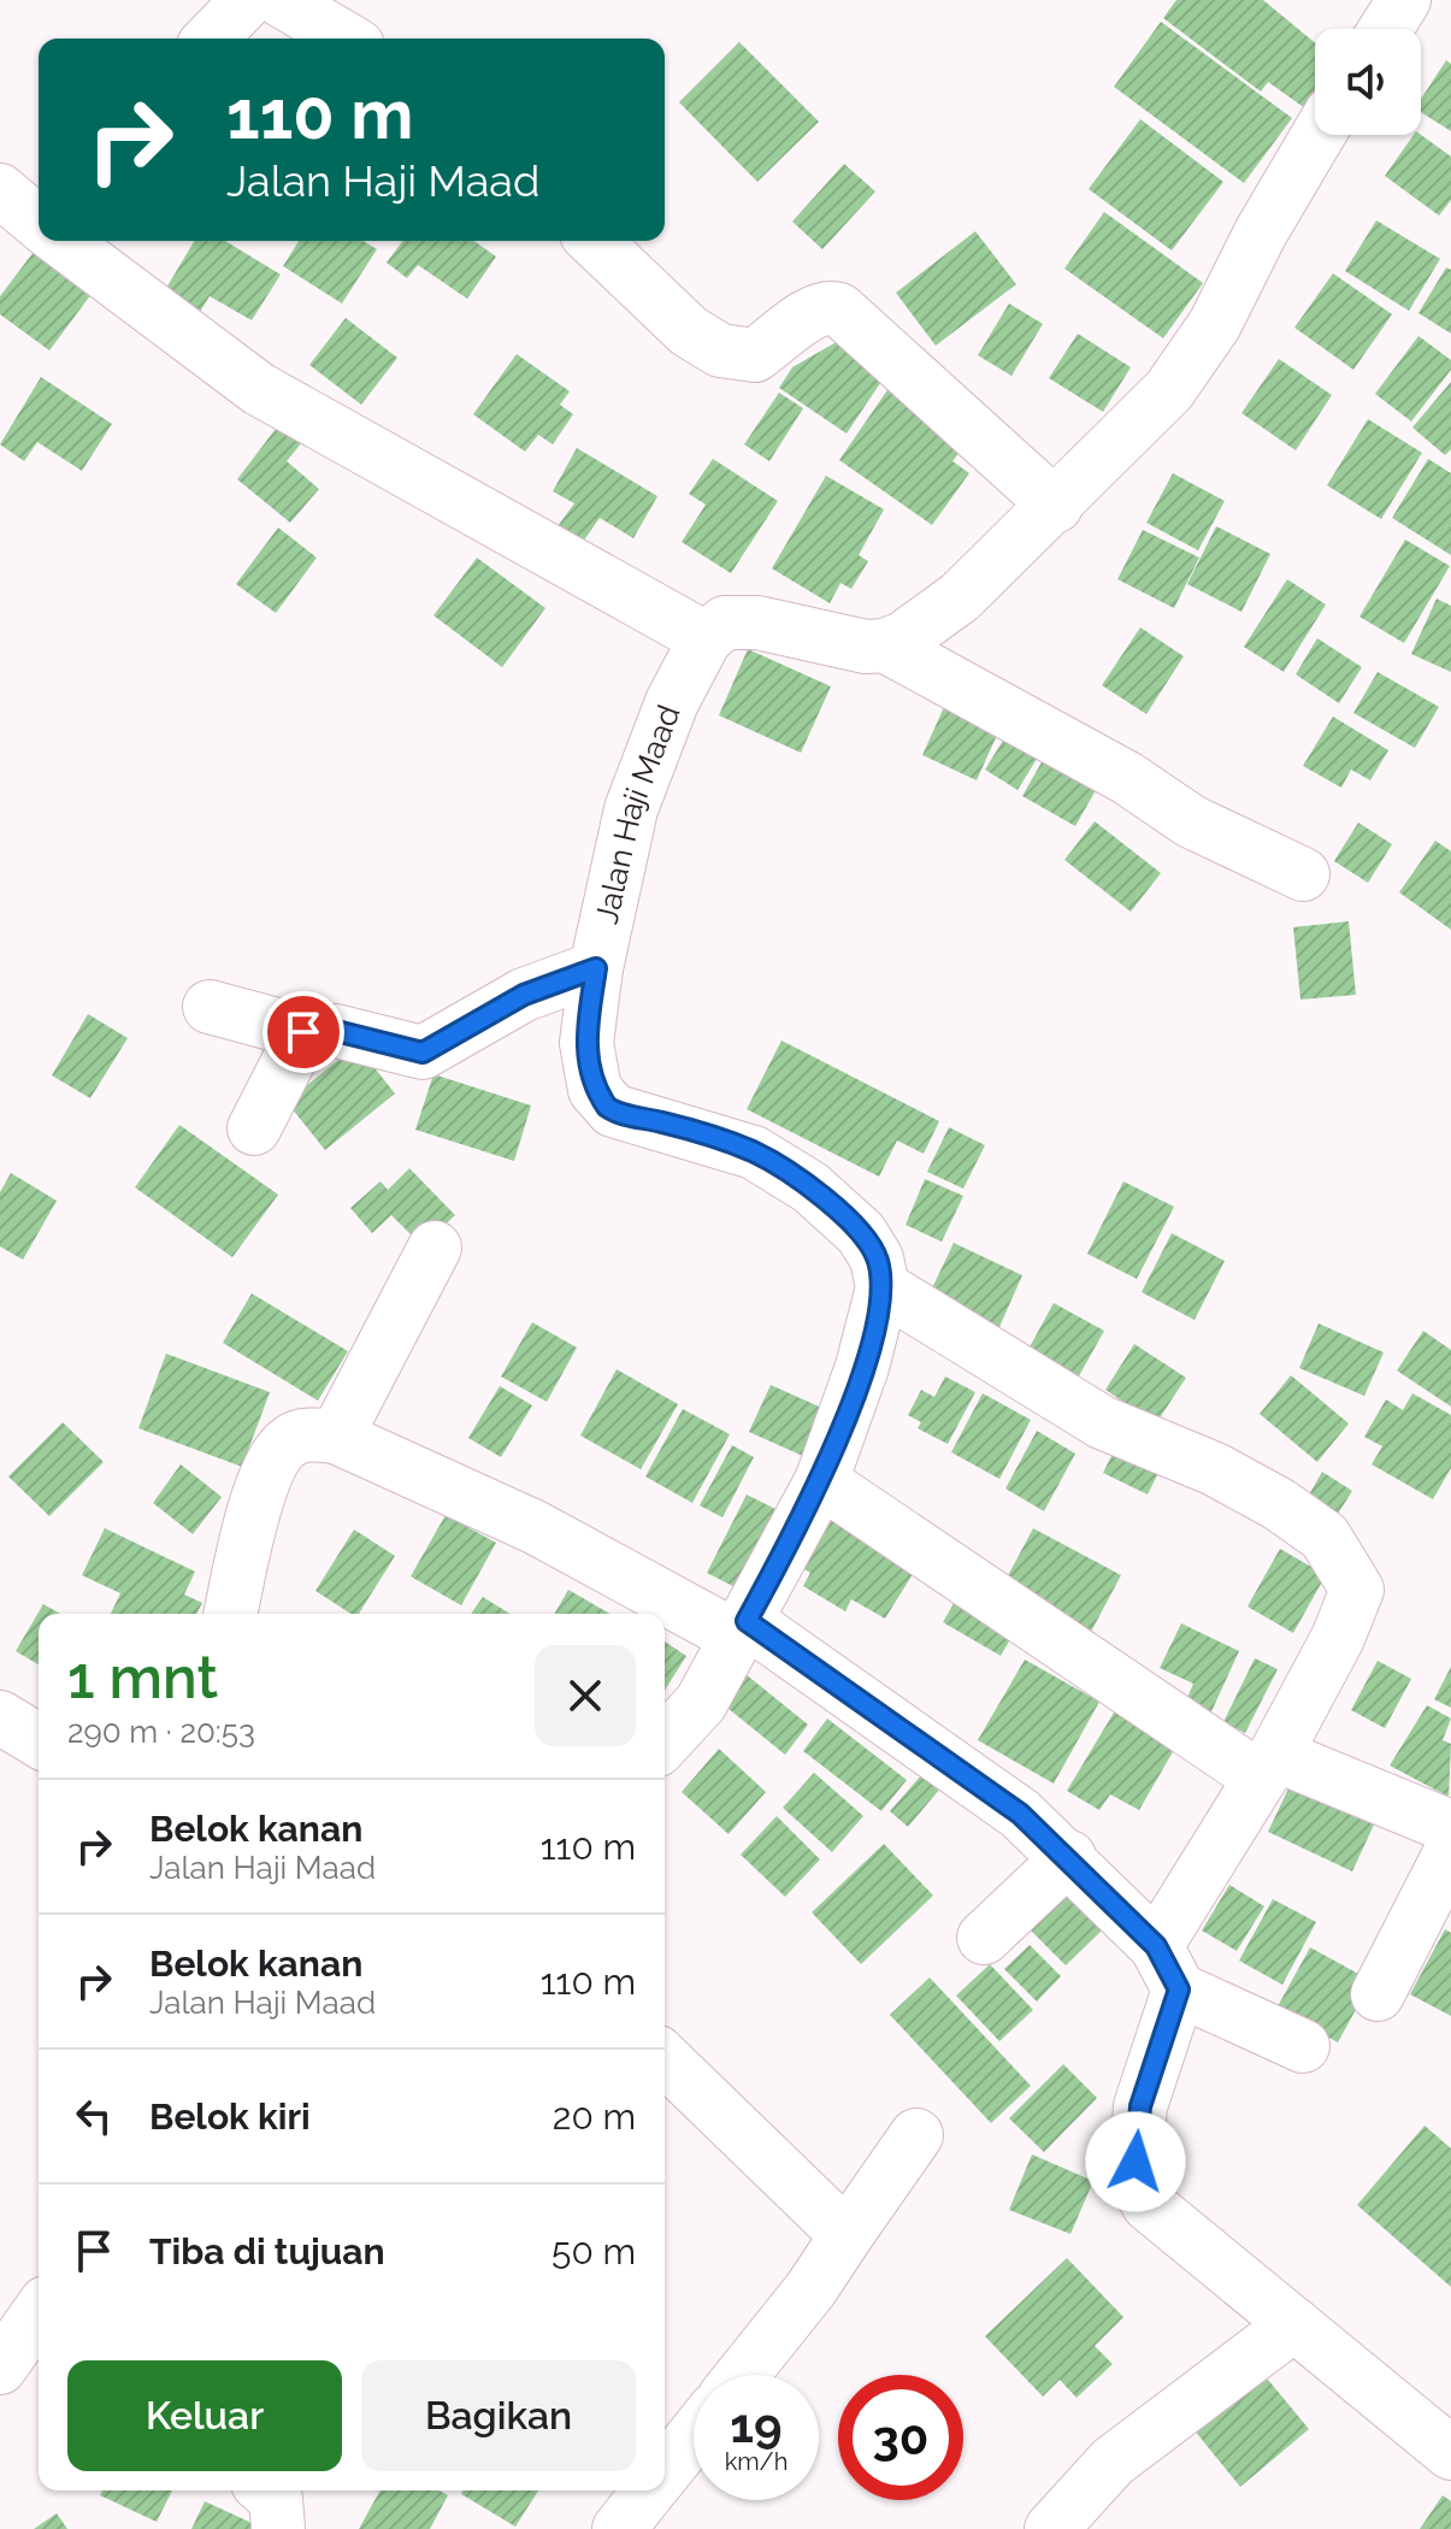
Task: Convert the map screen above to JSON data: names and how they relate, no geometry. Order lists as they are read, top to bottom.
{
  "streets": {
    "street": ["Jalan Haji Maad"]
  },
  "page": {
    "turn": ["110 m", "Jalan Haji Maad"],
    "heading": ["1 mnt", "290 m · 20:53"],
    "list": [
      {
        "name": "Belok kanan",
        "note": "Jalan Haji Maad",
        "value": "110 m"
      },
      {
        "name": "Belok kanan",
        "note": "Jalan Haji Maad",
        "value": "110 m"
      },
      {
        "name": "Belok kiri",
        "value": "20 m"
      },
      {
        "name": "Tiba di tujuan",
        "value": "50 m"
      }
    ],
    "buttons": ["Keluar", "Bagikan"],
    "speed": "19 km/h",
    "limit": "30"
  }
}
